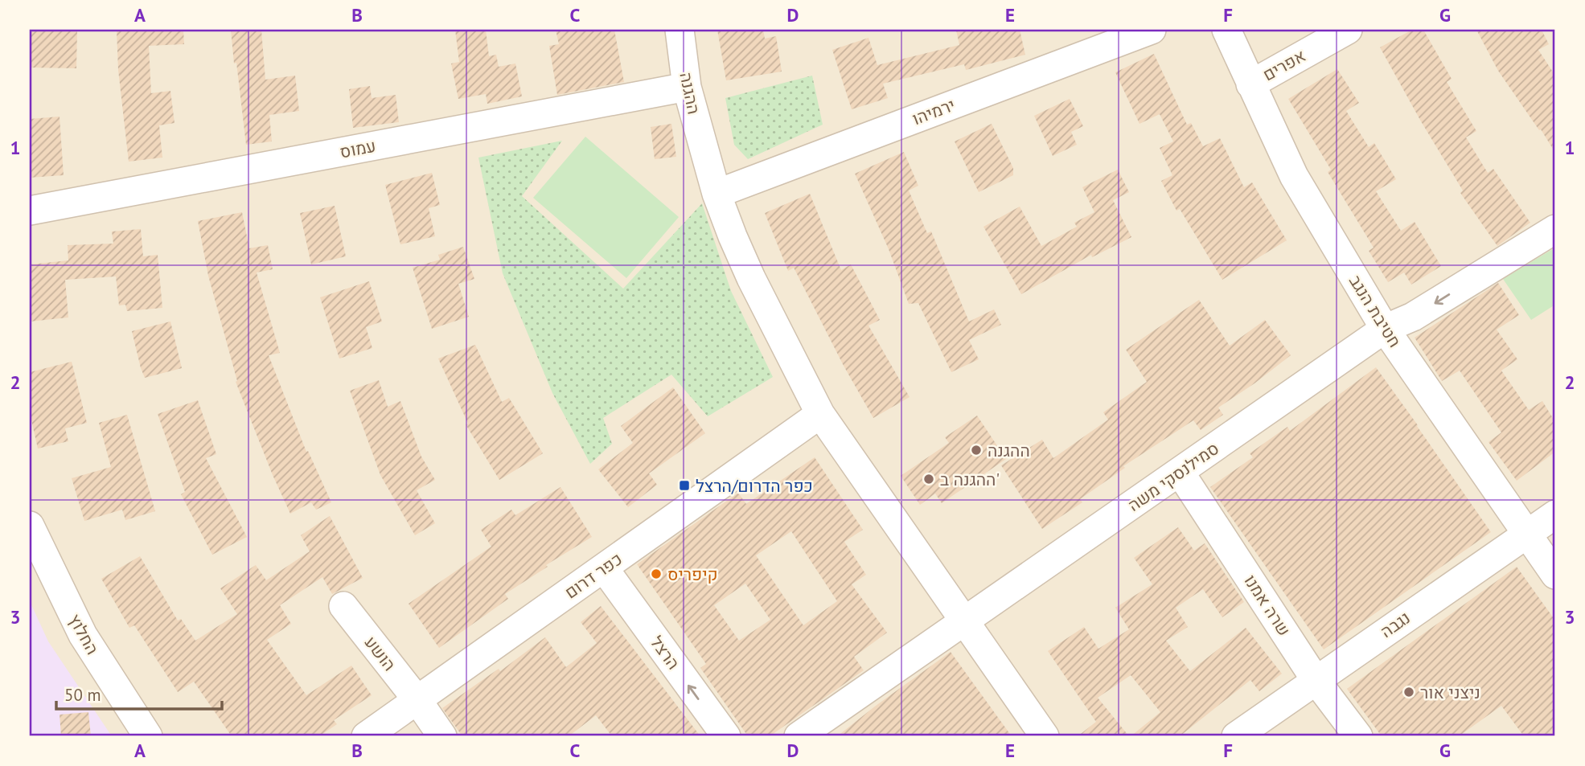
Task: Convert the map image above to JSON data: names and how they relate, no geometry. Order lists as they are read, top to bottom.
{
  "streets": {
    "street": [
      "אפרים",
      "ההגנה",
      "ירמיהו",
      "עמוס",
      "חטיבת הנגב",
      "סמילנסקי משה",
      "כפר דרום",
      "שרה אמנו",
      "נגבה",
      "החלוץ",
      "הרצל",
      "הושע"
    ]
  },
  "crossings": [
    ["אפרים", "חטיבת הנגב"],
    ["ההגנה", "ירמיהו"],
    ["ההגנה", "עמוס"],
    ["ההגנה", "סמילנסקי משה"],
    ["ההגנה", "כפר דרום"],
    ["חטיבת הנגב", "סמילנסקי משה"],
    ["חטיבת הנגב", "נגבה"],
    ["סמילנסקי משה", "שרה אמנו"],
    ["כפר דרום", "הרצל"],
    ["כפר דרום", "הושע"],
    ["שרה אמנו", "נגבה"]
  ],
  "one_way": ["הרצל"],
  "places": {
    "other": [
      "ההגנה",
      "ההגנה ב'",
      "קיפריס",
      "ניצני אור"
    ],
    "transit": ["כפר הדרום/הרצל"]
  },
  "scale_bar": "50 m",
  "grid": {
    "columns": [
      "A",
      "B",
      "C",
      "D",
      "E",
      "F",
      "G"
    ],
    "rows": ["1", "2", "3"]
  }
}
